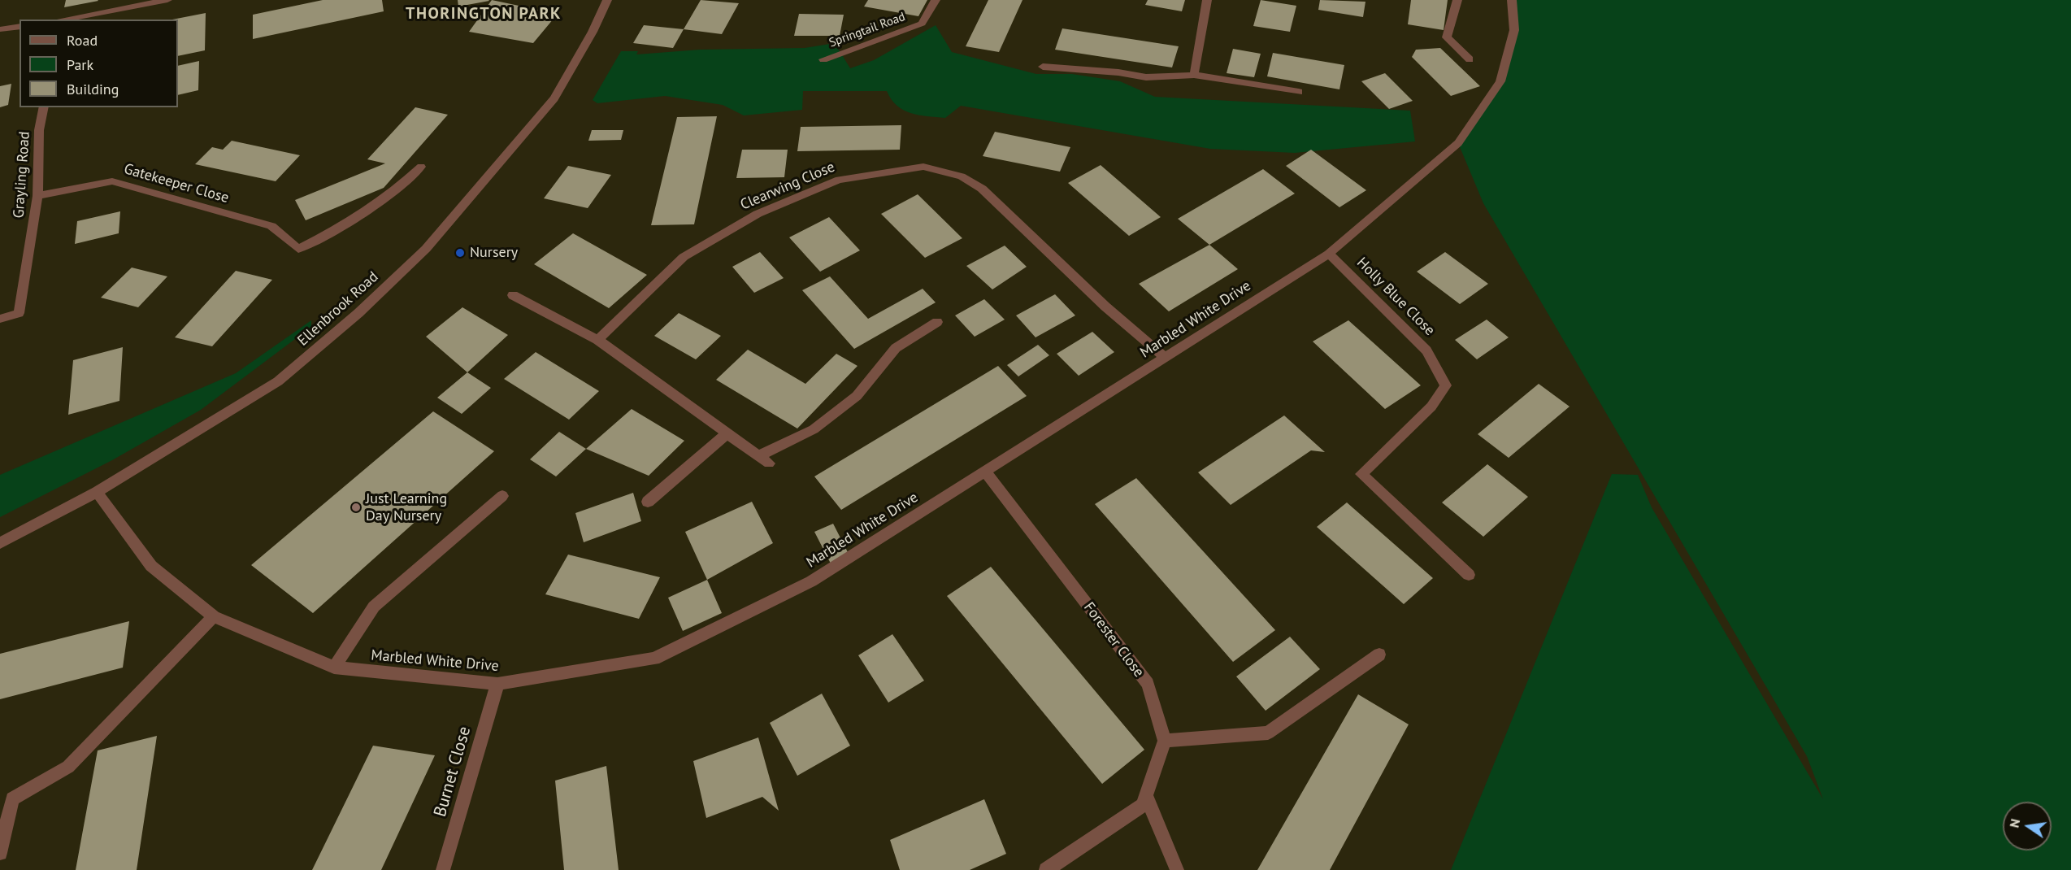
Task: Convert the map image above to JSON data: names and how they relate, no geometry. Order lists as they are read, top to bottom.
{
  "streets": {
    "street": [
      "Springtail Road",
      "Grayling Road",
      "Gatekeeper Close",
      "Clearwing Close",
      "Holly Blue Close",
      "Ellenbrook Road",
      "Marbled White Drive",
      "Forester Close",
      "Burnet Close"
    ]
  },
  "crossings": [
    ["Grayling Road", "Gatekeeper Close"],
    ["Clearwing Close", "Marbled White Drive"],
    ["Holly Blue Close", "Marbled White Drive"],
    ["Ellenbrook Road", "Marbled White Drive"],
    ["Marbled White Drive", "Forester Close"],
    ["Marbled White Drive", "Burnet Close"]
  ],
  "districts": ["THORINGTON PARK"],
  "places": ["Nursery", "Just Learning Day Nursery"],
  "legend": ["Road", "Park", "Building"],
  "north": "left"
}
